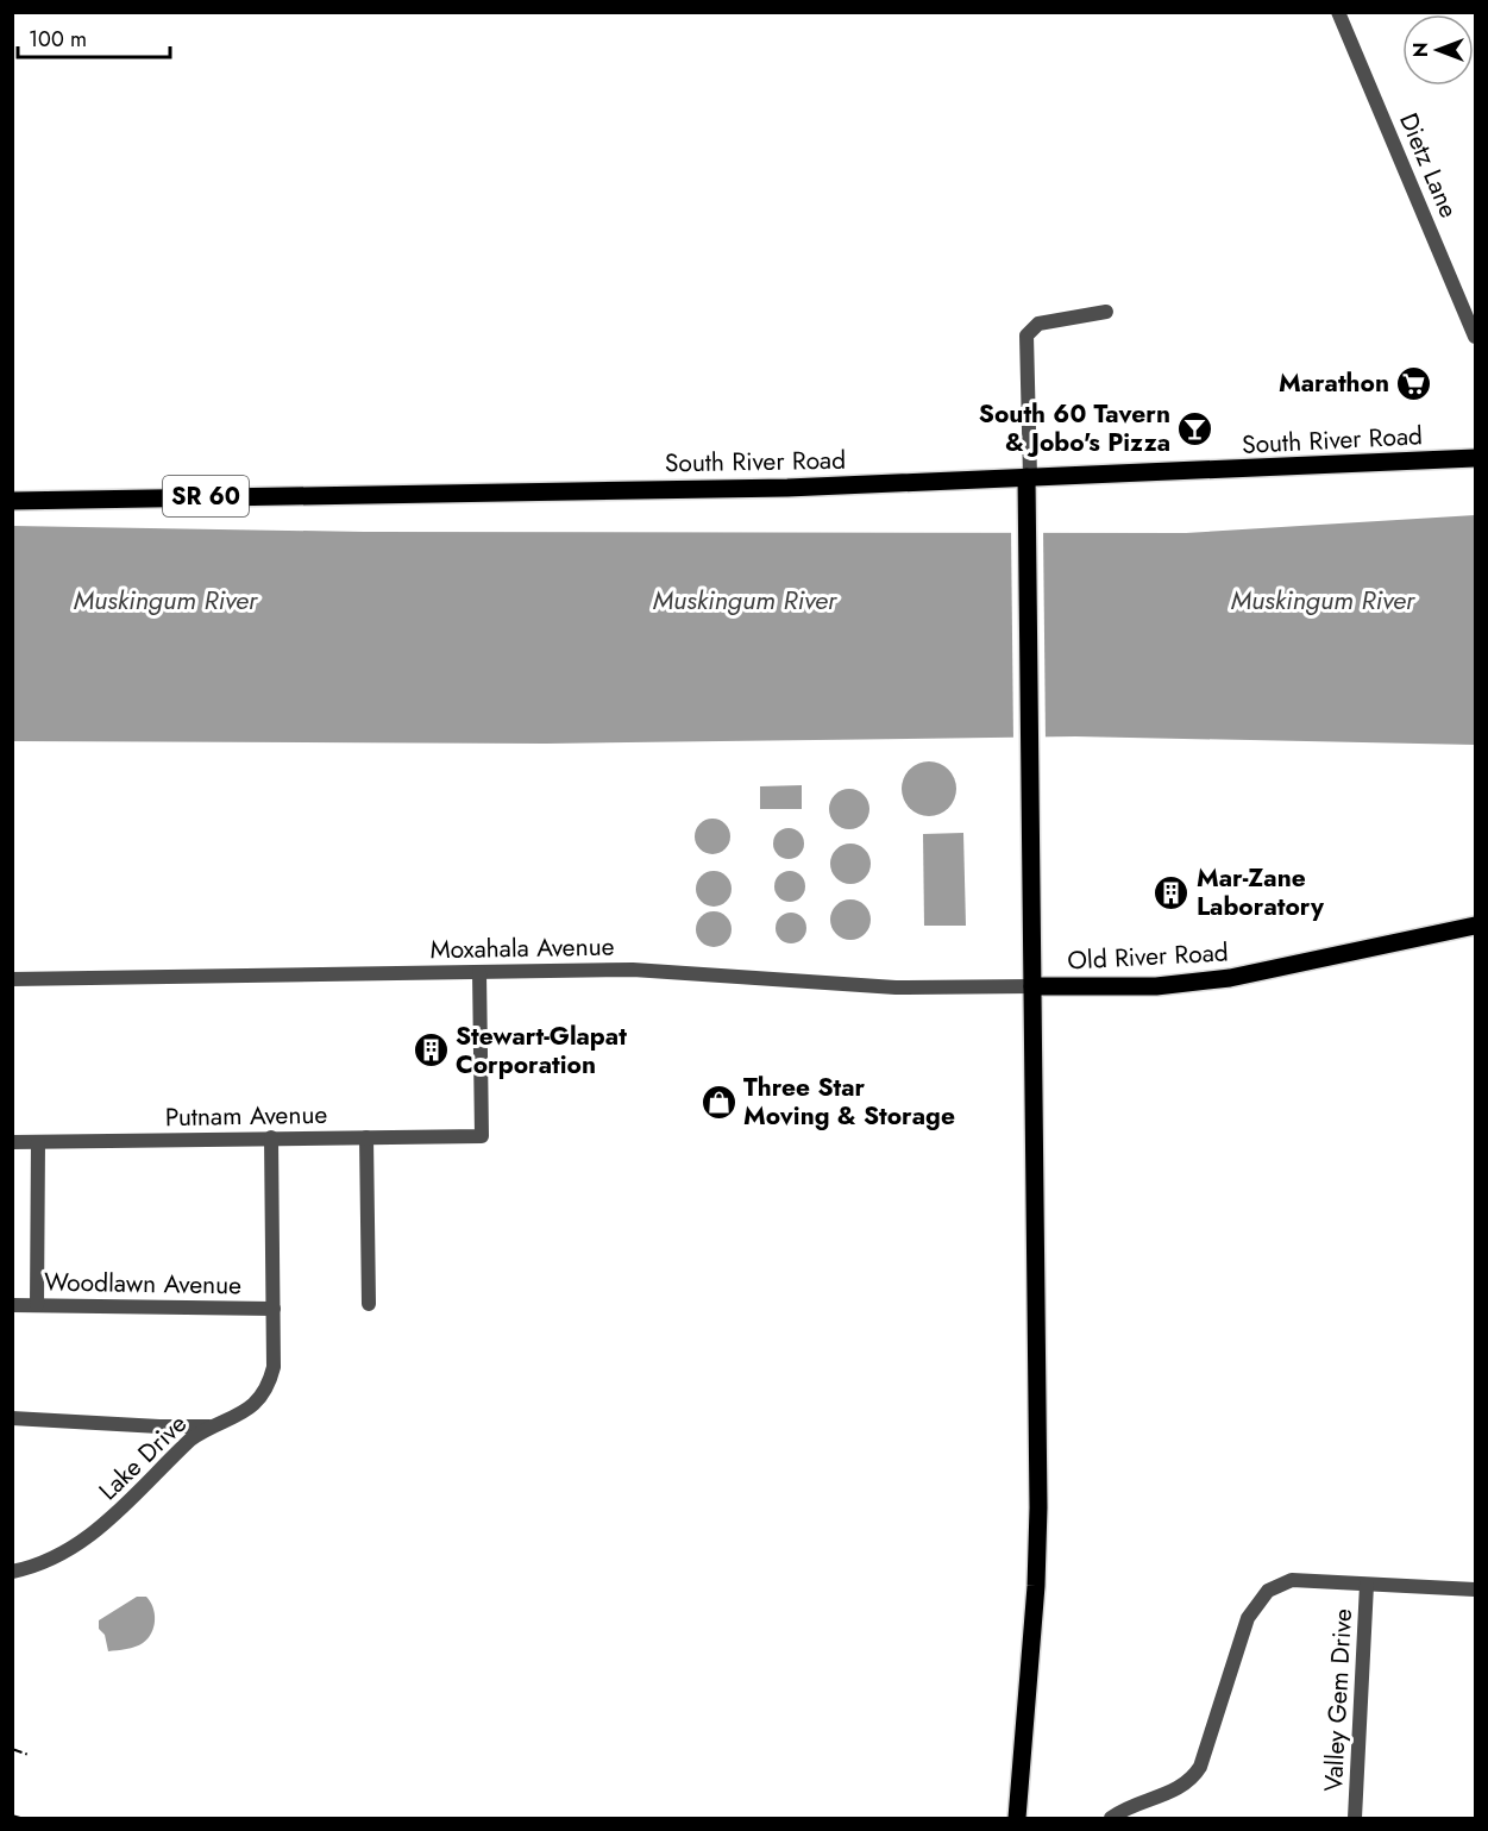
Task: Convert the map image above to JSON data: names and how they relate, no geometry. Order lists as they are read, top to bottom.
{
  "streets": {
    "main road": ["South River Road", "SR 60", "Old River Road"],
    "street": [
      "Dietz Lane",
      "Moxahala Avenue",
      "Putnam Avenue",
      "Woodlawn Avenue",
      "Lake Drive",
      "Valley Gem Drive"
    ]
  },
  "crossings": [
    ["Moxahala Avenue", "Old River Road"],
    ["Moxahala Avenue", "Putnam Avenue"],
    ["Putnam Avenue", "Lake Drive"],
    ["Woodlawn Avenue", "Lake Drive"]
  ],
  "water": ["Muskingum River"],
  "places": {
    "supermarket": ["Marathon"],
    "bar": ["South 60 Tavern & Jobo's Pizza"],
    "building": ["Mar-Zane Laboratory", "Stewart-Glapat Corporation"],
    "shop": ["Three Star Moving & Storage"]
  },
  "scale_bar": "100 m",
  "north": "left"
}
